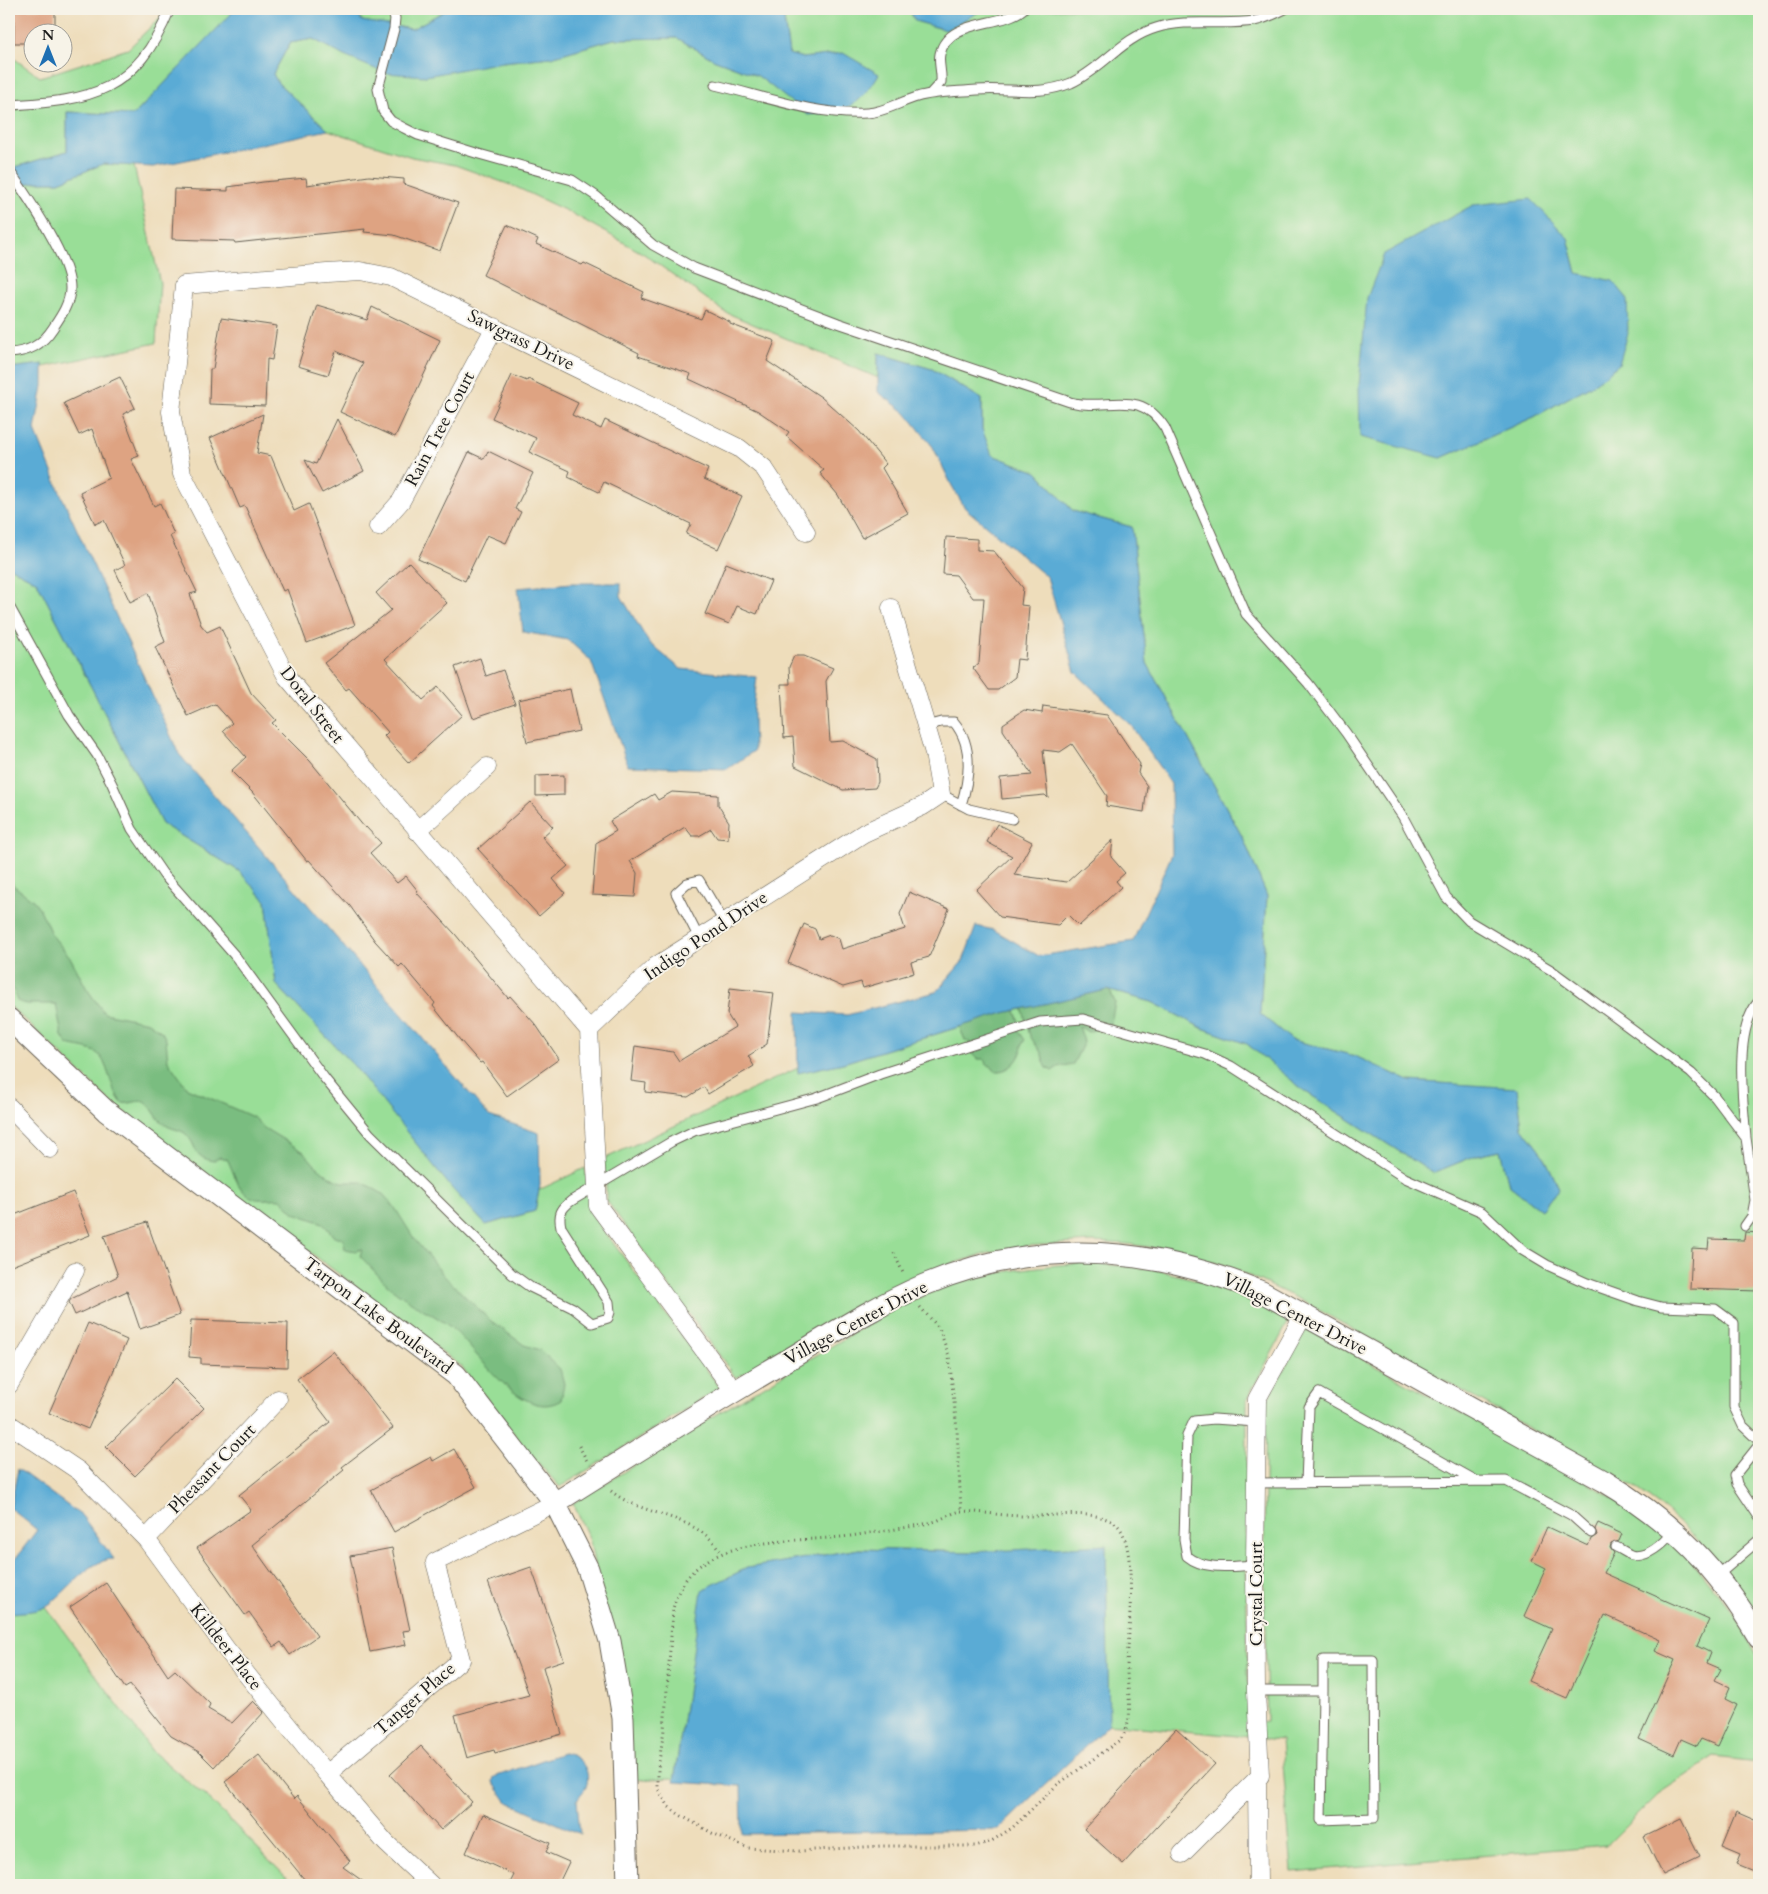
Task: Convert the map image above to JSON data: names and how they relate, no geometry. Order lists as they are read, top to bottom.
{
  "streets": {
    "street": [
      "Sawgrass Drive",
      "Rain Tree Court",
      "Doral Street",
      "Indigo Pond Drive",
      "Village Center Drive",
      "Tarpon Lake Boulevard",
      "Pheasant Court",
      "Crystal Court",
      "Killdeer Place",
      "Tanger Place"
    ]
  },
  "crossings": [
    ["Sawgrass Drive", "Rain Tree Court"],
    ["Sawgrass Drive", "Doral Street"],
    ["Doral Street", "Indigo Pond Drive"],
    ["Village Center Drive", "Tarpon Lake Boulevard"],
    ["Village Center Drive", "Crystal Court"],
    ["Village Center Drive", "Tanger Place"],
    ["Tarpon Lake Boulevard", "Tanger Place"],
    ["Pheasant Court", "Killdeer Place"],
    ["Killdeer Place", "Tanger Place"]
  ],
  "north": "top"
}
